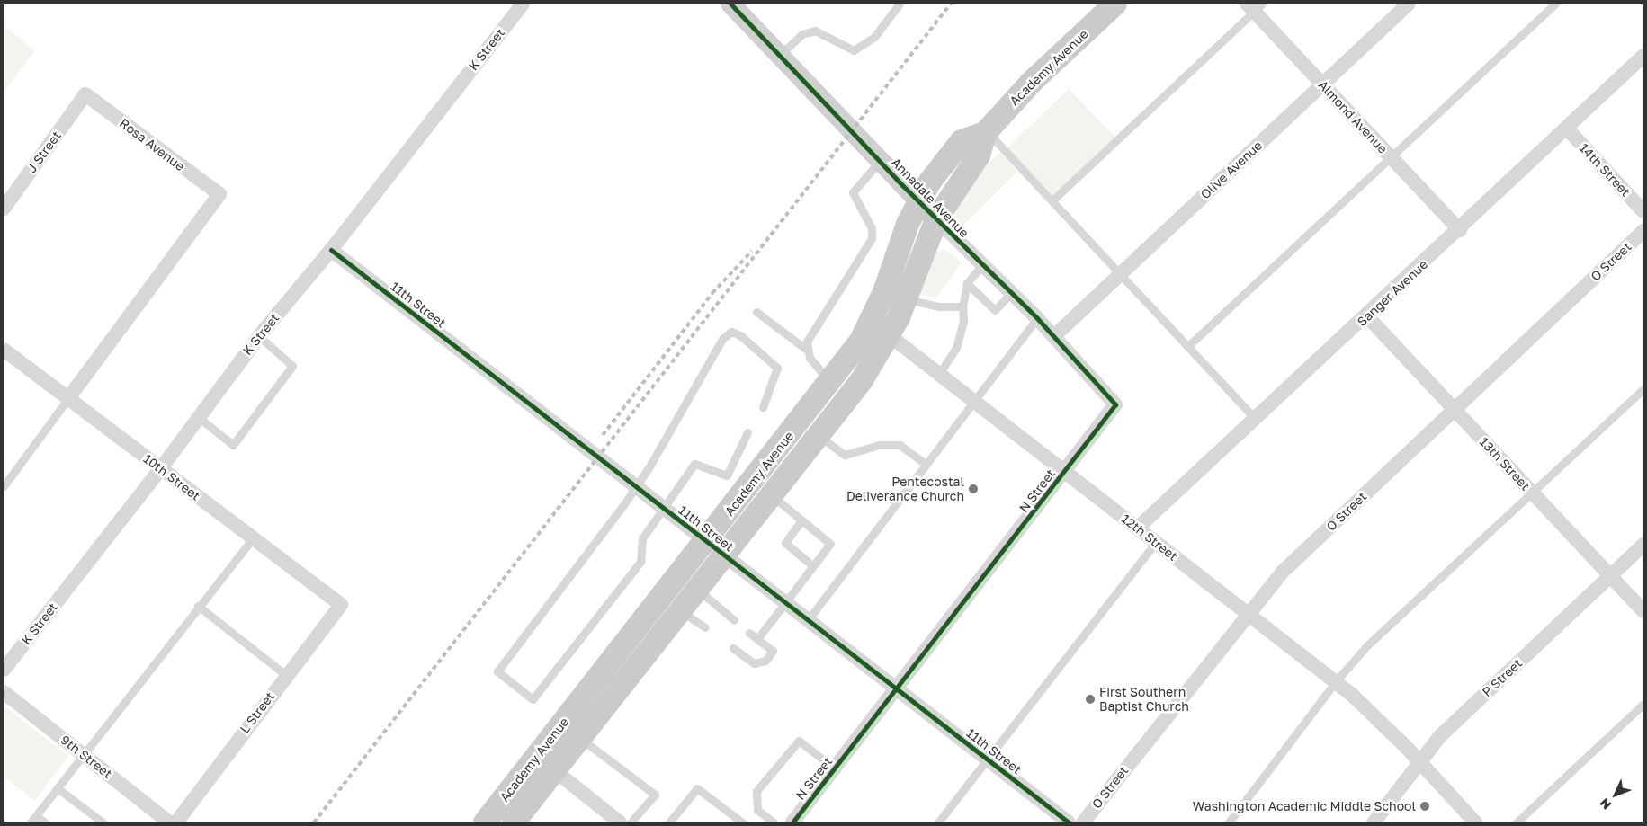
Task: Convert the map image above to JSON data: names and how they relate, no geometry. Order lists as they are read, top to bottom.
{
  "streets": {
    "main road": ["Academy Avenue"],
    "street": [
      "K Street",
      "Almond Avenue",
      "Rosa Avenue",
      "J Street",
      "Olive Avenue",
      "14th Street",
      "Annadale Avenue",
      "O Street",
      "Sanger Avenue",
      "11th Street",
      "13th Street",
      "10th Street",
      "N Street",
      "12th Street",
      "P Street",
      "L Street",
      "9th Street"
    ]
  },
  "crossings": [
    ["K Street", "11th Street"],
    ["K Street", "10th Street"],
    ["Academy Avenue", "Annadale Avenue"],
    ["Academy Avenue", "11th Street"],
    ["Academy Avenue", "12th Street"],
    ["Almond Avenue", "Olive Avenue"],
    ["Almond Avenue", "Sanger Avenue"],
    ["Rosa Avenue", "J Street"],
    ["Rosa Avenue", "10th Street"],
    ["Olive Avenue", "Annadale Avenue"],
    ["14th Street", "Sanger Avenue"],
    ["Annadale Avenue", "N Street"],
    ["O Street", "13th Street"],
    ["O Street", "12th Street"],
    ["Sanger Avenue", "13th Street"],
    ["Sanger Avenue", "12th Street"],
    ["11th Street", "N Street"],
    ["13th Street", "P Street"],
    ["10th Street", "L Street"],
    ["N Street", "12th Street"],
    ["12th Street", "P Street"]
  ],
  "places": ["Pentecostal Deliverance Church", "First Southern Baptist Church", "Washington Academic Middle School"],
  "north": "bottom left"
}
